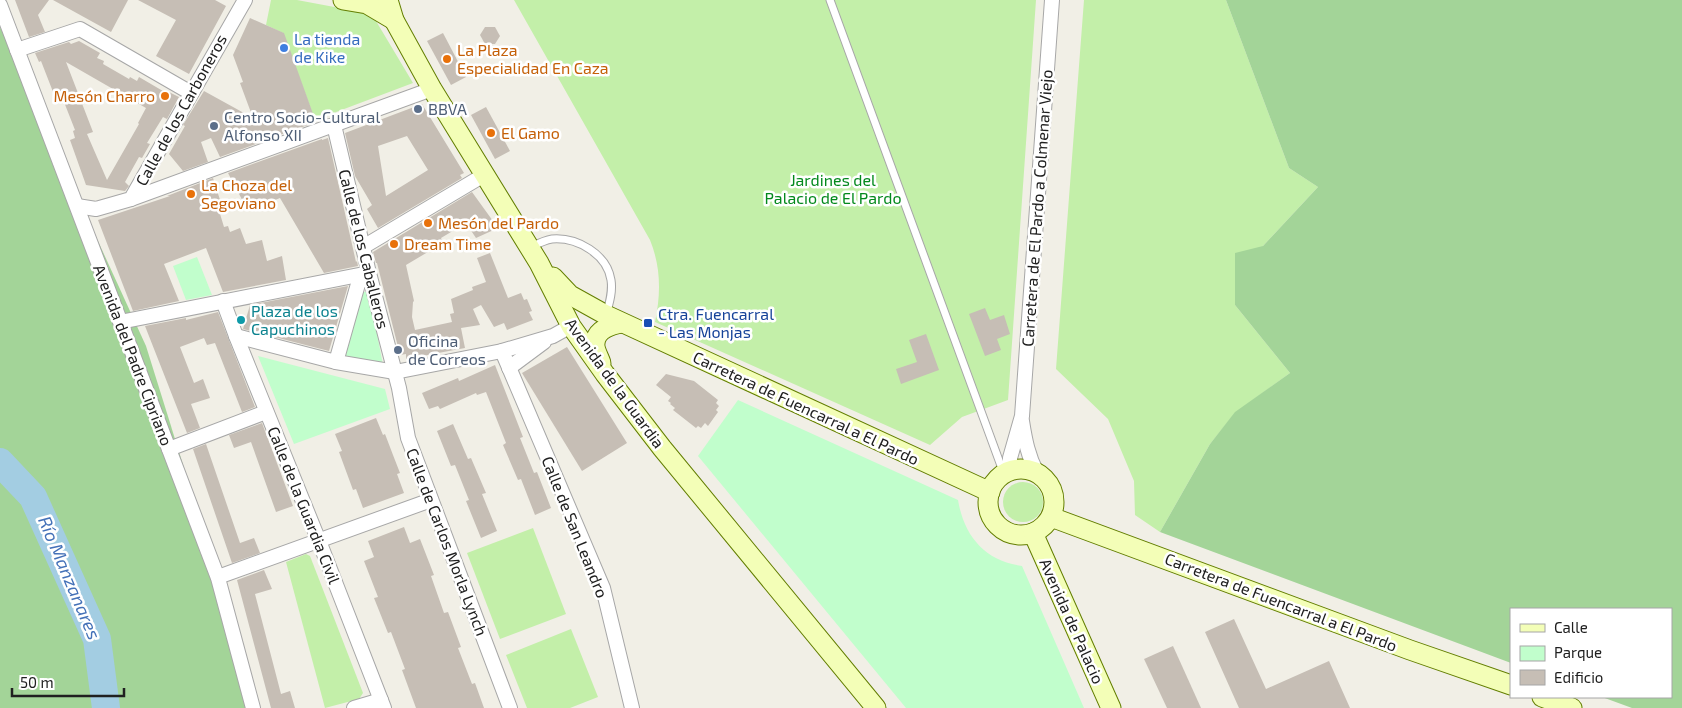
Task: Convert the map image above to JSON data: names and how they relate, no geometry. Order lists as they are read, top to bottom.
{
  "streets": {
    "street": [
      "Calle de los Carboneros",
      "Carretera de El Pardo a Colmenar Viejo",
      "Calle de los Caballeros",
      "Avenida del Padre Cipriano",
      "Avenida de la Guardia",
      "Carretera de Fuencarral a El Pardo",
      "Calle de la Guardia Civil",
      "Calle de San Leandro",
      "Calle de Carlos Morla Lynch",
      "Avenida de Palacio"
    ]
  },
  "crossings": [
    ["Calle de los Carboneros", "Avenida del Padre Cipriano"],
    ["Calle de los Caballeros", "Calle de Carlos Morla Lynch"],
    ["Avenida de la Guardia", "Carretera de Fuencarral a El Pardo"],
    ["Carretera de Fuencarral a El Pardo", "Avenida de Palacio"]
  ],
  "water": ["Río Manzanares"],
  "parks": ["Jardines del Palacio de El Pardo"],
  "places": {
    "other": [
      "La tienda de Kike",
      "La Plaza Especialidad En Caza",
      "Mesón Charro",
      "BBVA",
      "Centro Socio-Cultural Alfonso XII",
      "El Gamo",
      "La Choza del Segoviano",
      "Mesón del Pardo",
      "Dream Time",
      "Plaza de los Capuchinos",
      "Oficina de Correos"
    ],
    "transit": ["Ctra. Fuencarral - Las Monjas"]
  },
  "legend": ["Calle", "Parque", "Edificio"],
  "scale_bar": "50 m"
}
